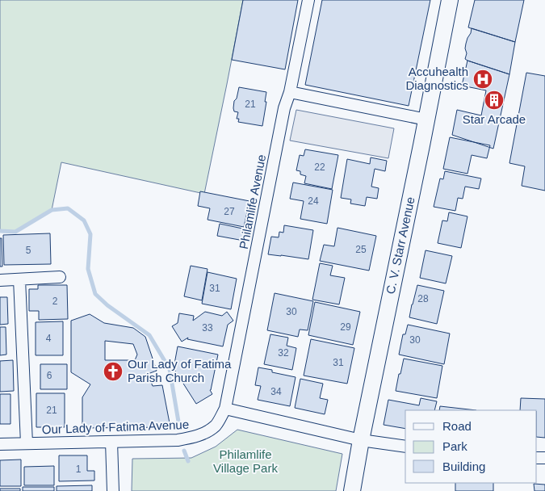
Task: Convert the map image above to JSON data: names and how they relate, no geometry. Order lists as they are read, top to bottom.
{
  "streets": {
    "main road": ["C. V. Starr Avenue"],
    "street": ["Philamlife Avenue", "Our Lady of Fatima Avenue"]
  },
  "crossings": [
    ["Philamlife Avenue", "Our Lady of Fatima Avenue"]
  ],
  "parks": ["Philamlife Village Park"],
  "places": {
    "hospital": ["Accuhealth Diagnostics"],
    "building": ["Star Arcade"],
    "church": ["Our Lady of Fatima Parish Church"]
  },
  "house_numbers": [
    "21",
    "22",
    "24",
    "27",
    "25",
    "5",
    "31",
    "28",
    "2",
    "30",
    "29",
    "33",
    "4",
    "30",
    "32",
    "31",
    "6",
    "34",
    "21",
    "1"
  ],
  "legend": ["Road", "Park", "Building"]
}
